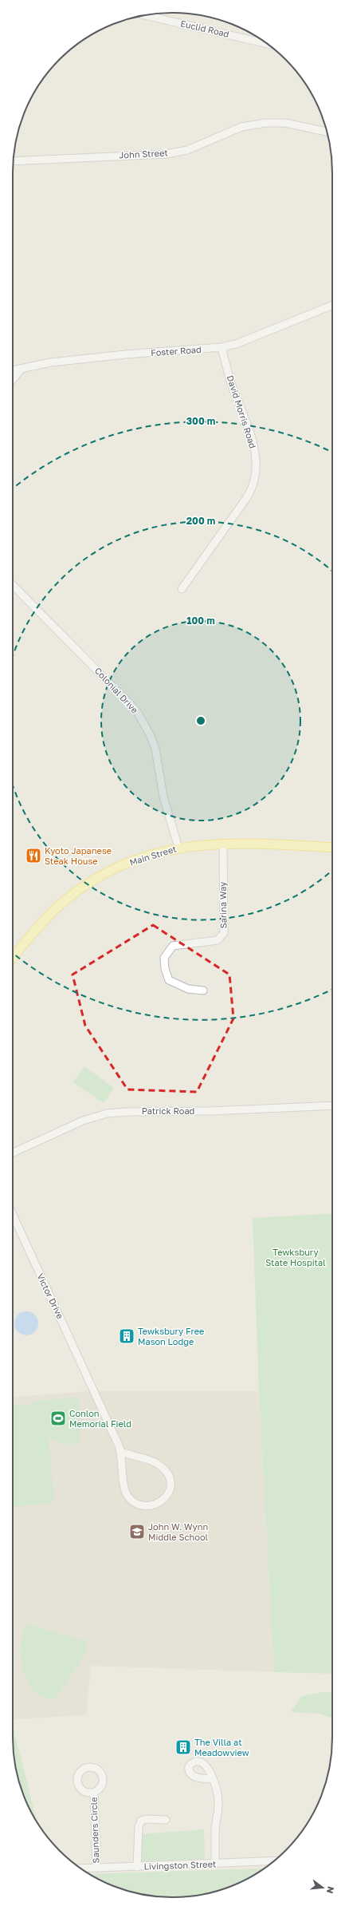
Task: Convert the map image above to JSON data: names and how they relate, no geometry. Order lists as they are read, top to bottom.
{
  "streets": {
    "main road": ["Main Street"],
    "street": [
      "Euclid Road",
      "John Street",
      "Foster Road",
      "David Morris Road",
      "Colonial Drive",
      "Sarina Way",
      "Patrick Road",
      "Victor Drive",
      "Saunders Circle",
      "Livingston Street"
    ]
  },
  "crossings": [
    ["Foster Road", "David Morris Road"],
    ["Colonial Drive", "Main Street"],
    ["Main Street", "Sarina Way"],
    ["Saunders Circle", "Livingston Street"]
  ],
  "parks": ["Tewksbury State Hospital"],
  "places": {
    "restaurant": ["Kyoto Japanese Steak House"],
    "building": ["Tewksbury Free Mason Lodge", "The Villa at Meadowview"],
    "sports": ["Conlon Memorial Field"],
    "school or university": ["John W. Wynn Middle School"]
  },
  "north": "right",
  "rings": ["300 m", "200 m", "100 m"]
}
